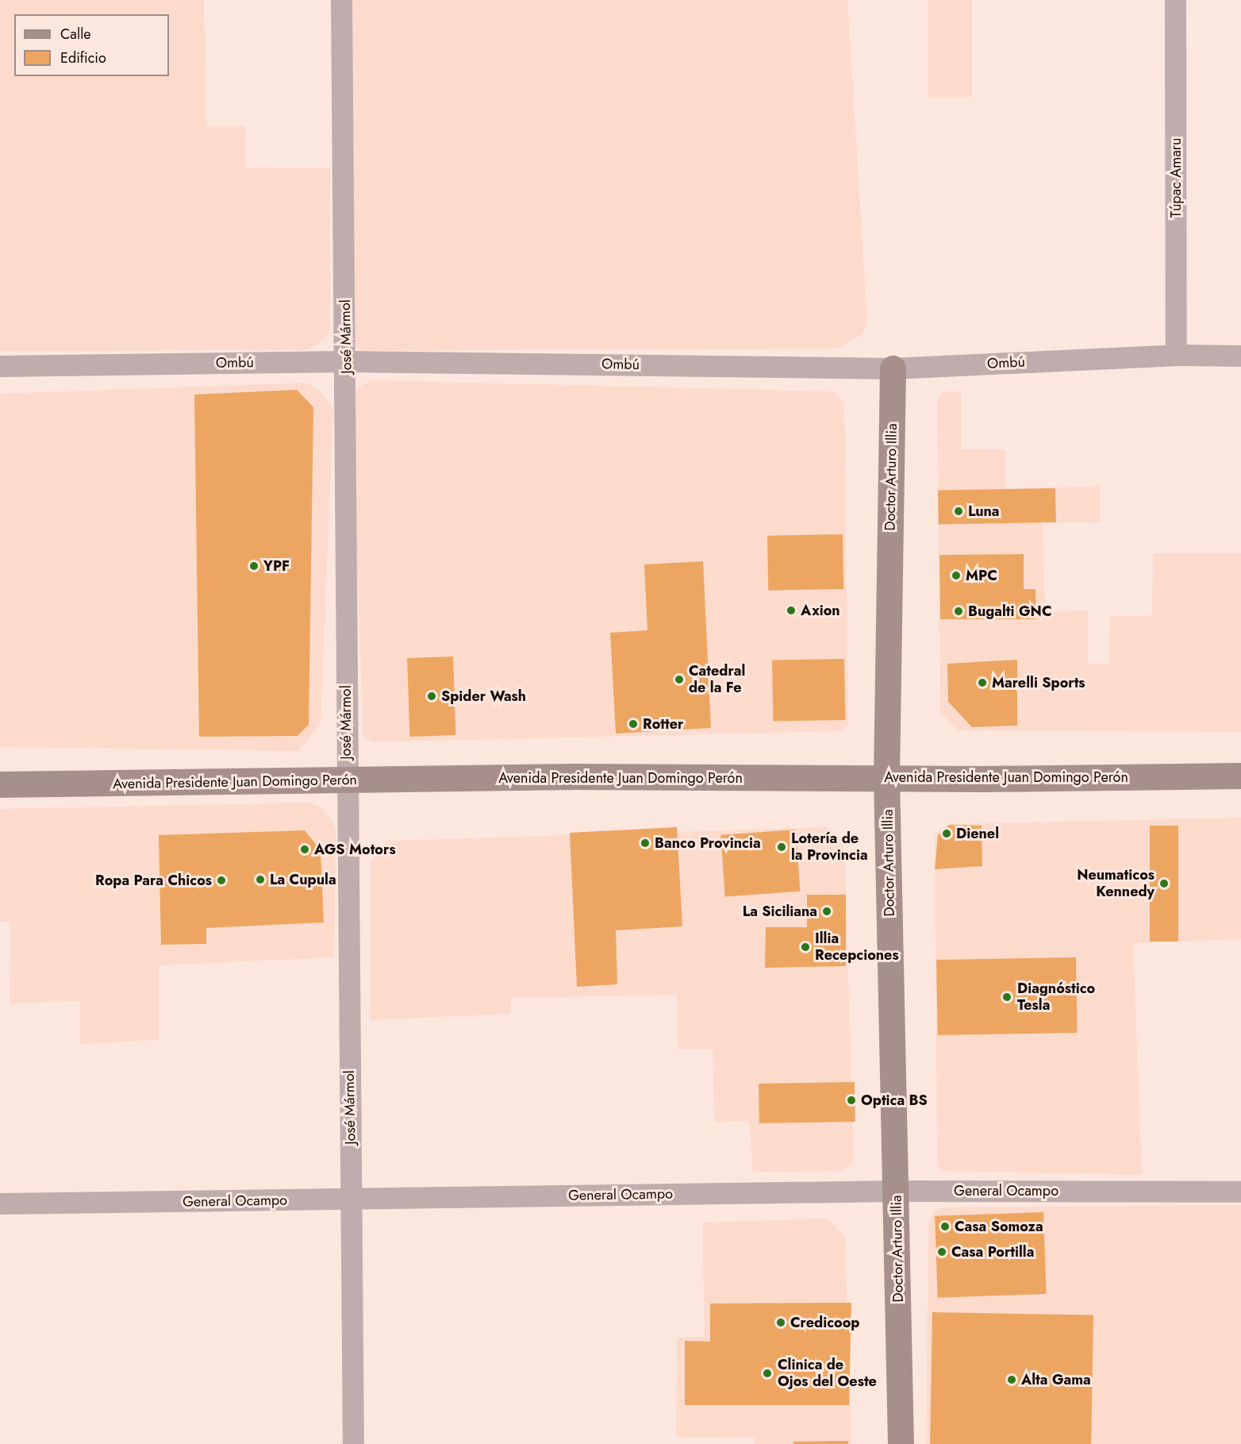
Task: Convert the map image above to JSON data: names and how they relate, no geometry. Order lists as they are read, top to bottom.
{
  "streets": {
    "main road": ["Doctor Arturo Illia", "Avenida Presidente Juan Domingo Perón"],
    "street": [
      "Túpac Amaru",
      "José Mármol",
      "Ombú",
      "General Ocampo"
    ]
  },
  "crossings": [
    ["Túpac Amaru", "Ombú"],
    ["José Mármol", "Ombú"],
    ["José Mármol", "Avenida Presidente Juan Domingo Perón"],
    ["José Mármol", "General Ocampo"],
    ["Ombú", "Doctor Arturo Illia"],
    ["Doctor Arturo Illia", "Avenida Presidente Juan Domingo Perón"],
    ["Doctor Arturo Illia", "General Ocampo"]
  ],
  "places": [
    "Luna",
    "YPF",
    "MPC",
    "Axion",
    "Bugalti GNC",
    "Catedral de la Fe",
    "Marelli Sports",
    "Spider Wash",
    "Rotter",
    "Dienel",
    "Banco Provincia",
    "Lotería de la Provincia",
    "AGS Motors",
    "La Cupula",
    "Ropa Para Chicos",
    "Neumaticos Kennedy",
    "La Siciliana",
    "Illia Recepciones",
    "Diagnóstico Tesla",
    "Optica BS",
    "Casa Somoza",
    "Casa Portilla",
    "Credicoop",
    "Clinica de Ojos del Oeste",
    "Alta Gama"
  ],
  "legend": ["Calle", "Edificio"]
}
